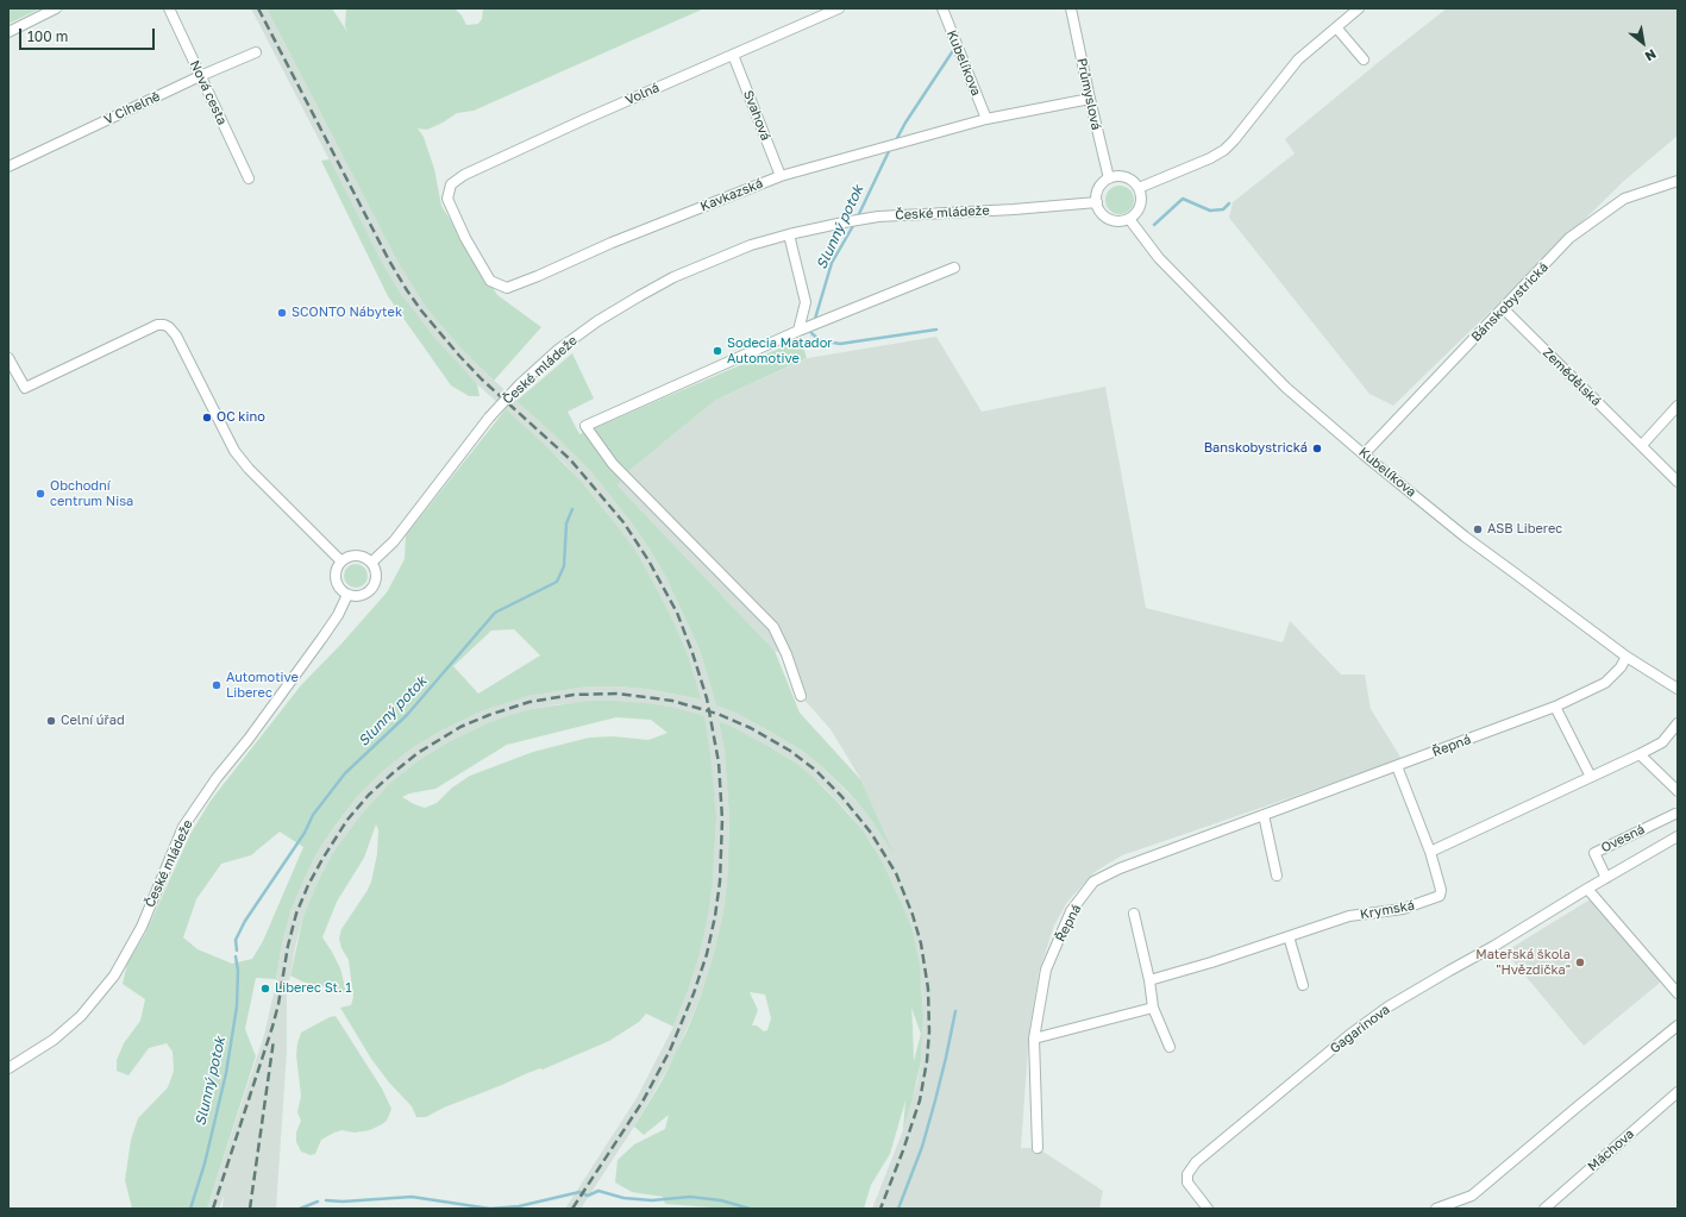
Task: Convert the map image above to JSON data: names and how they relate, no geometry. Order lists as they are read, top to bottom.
{
  "streets": {
    "street": [
      "Kubelíkova",
      "Nová cesta",
      "Volná",
      "Průmyslová",
      "V Cihelně",
      "Svahová",
      "Kavkazská",
      "České mládeže",
      "Bánskobystrická",
      "Zemědělská",
      "Řepná",
      "Ovesná",
      "Krymská",
      "Gagarinova",
      "Máchova"
    ]
  },
  "crossings": [
    ["Kubelíkova", "Průmyslová"],
    ["Kubelíkova", "Kavkazská"],
    ["Kubelíkova", "České mládeže"],
    ["Kubelíkova", "Bánskobystrická"],
    ["Kubelíkova", "Řepná"],
    ["Nová cesta", "V Cihelně"],
    ["Volná", "Svahová"],
    ["Volná", "Kavkazská"],
    ["Průmyslová", "Kavkazská"],
    ["Průmyslová", "České mládeže"],
    ["Svahová", "Kavkazská"],
    ["Bánskobystrická", "Zemědělská"],
    ["Řepná", "Krymská"],
    ["Ovesná", "Gagarinova"]
  ],
  "water": ["Slunný potok"],
  "places": [
    "SCONTO Nábytek",
    "Sodecia Matador Automotive",
    "OC kino",
    "Banskobystrická",
    "Obchodní centrum Nisa",
    "ASB Liberec",
    "Automotive Liberec",
    "Celní úřad",
    "Mateřská škola \"Hvězdička\"",
    "Liberec St. 1"
  ],
  "scale_bar": "100 m",
  "north": "bottom right"
}
